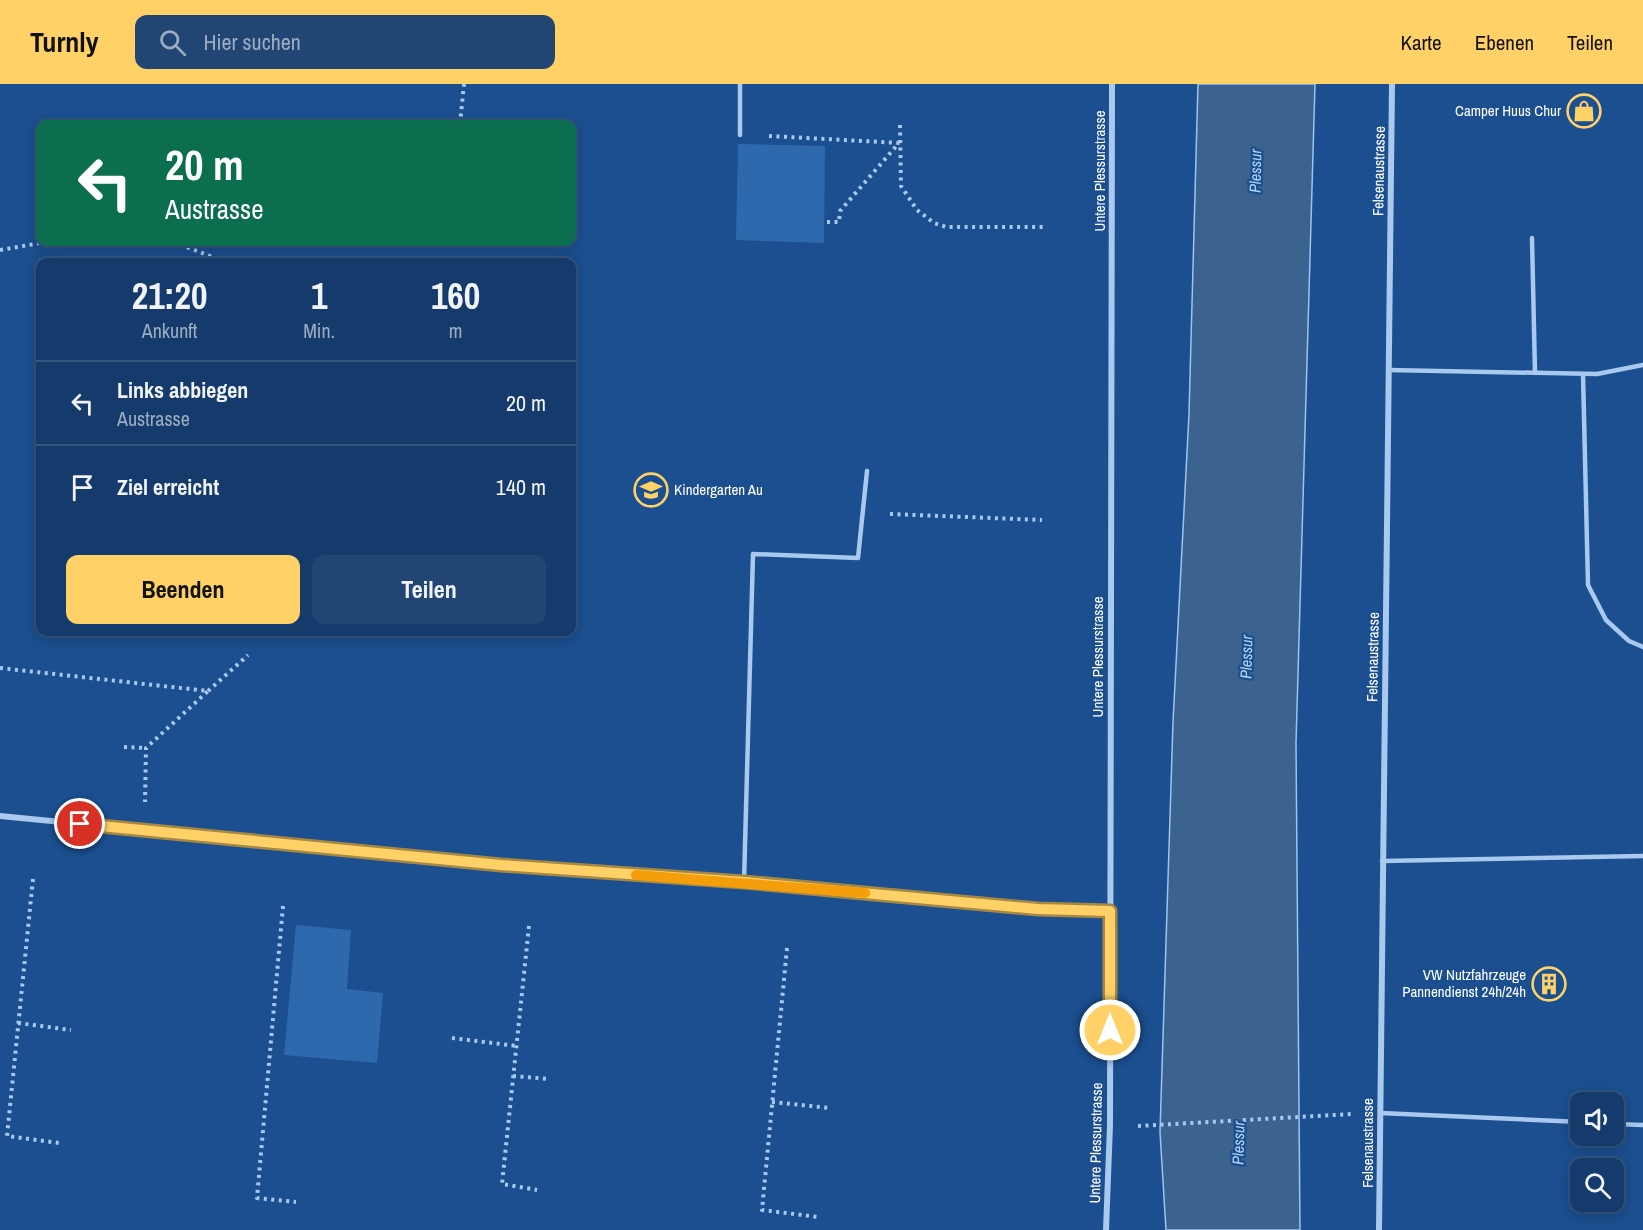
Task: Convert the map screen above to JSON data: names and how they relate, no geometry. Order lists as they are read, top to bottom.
{
  "streets": {
    "street": ["Untere Plessurstrasse", "Felsenaustrasse"]
  },
  "water": ["Plessur"],
  "places": {
    "shop": ["Camper Huus Chur"],
    "school or university": ["Kindergarten Au"],
    "building": ["VW Nutzfahrzeuge Pannendienst 24h/24h"]
  },
  "page": {
    "header": "Turnly",
    "search": "Hier suchen",
    "nav": ["Karte", "Ebenen", "Teilen"],
    "turn": ["20 m", "Austrasse"],
    "eta": [
      "21:20",
      "Ankunft",
      "1",
      "Min.",
      "160",
      "m"
    ],
    "list": [
      {
        "name": "Links abbiegen",
        "note": "Austrasse",
        "value": "20 m"
      },
      {
        "name": "Ziel erreicht",
        "value": "140 m"
      }
    ],
    "buttons": ["Beenden", "Teilen"]
  }
}
